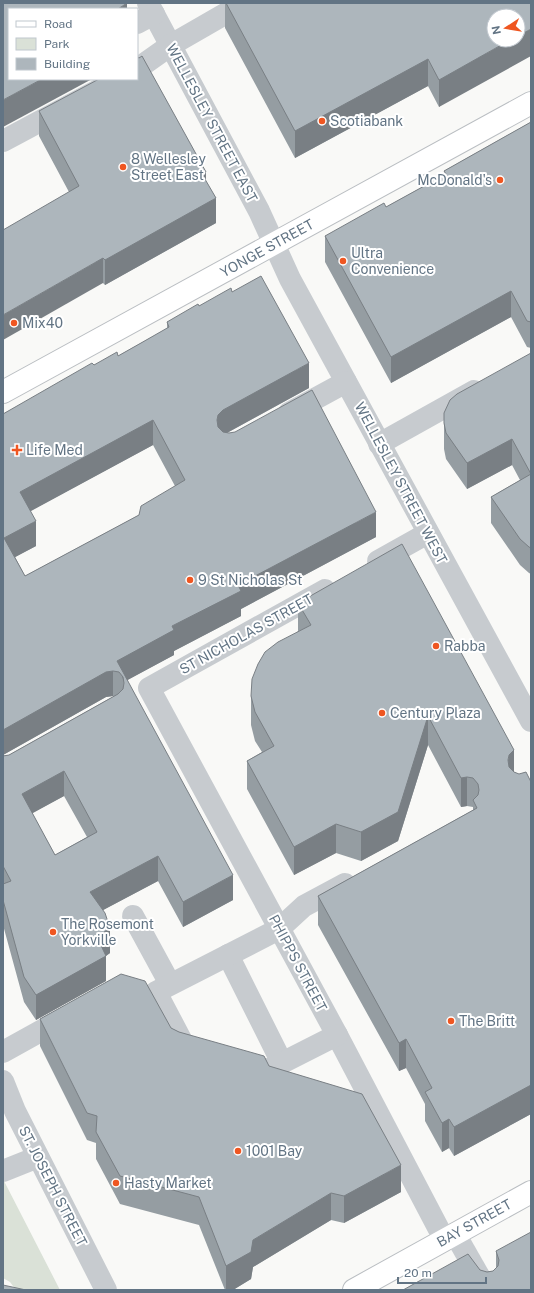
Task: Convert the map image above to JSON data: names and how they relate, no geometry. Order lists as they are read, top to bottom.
{
  "streets": {
    "main road": ["YONGE STREET", "BAY STREET"],
    "street": [
      "WELLESLEY STREET EAST",
      "WELLESLEY STREET WEST",
      "ST NICHOLAS STREET",
      "PHIPPS STREET",
      "ST. JOSEPH STREET"
    ]
  },
  "crossings": [
    ["WELLESLEY STREET EAST", "YONGE STREET"],
    ["WELLESLEY STREET EAST", "WELLESLEY STREET WEST"],
    ["YONGE STREET", "WELLESLEY STREET WEST"],
    ["WELLESLEY STREET WEST", "ST NICHOLAS STREET"],
    ["ST NICHOLAS STREET", "PHIPPS STREET"],
    ["PHIPPS STREET", "BAY STREET"]
  ],
  "places": {
    "other": [
      "Scotiabank",
      "8 Wellesley Street East",
      "McDonald's",
      "Ultra Convenience",
      "Mix40",
      "9 St Nicholas St",
      "Rabba",
      "Century Plaza",
      "The Rosemont Yorkville",
      "The Britt",
      "1001 Bay",
      "Hasty Market"
    ],
    "health": ["Life Med"]
  },
  "legend": ["Road", "Park", "Building"],
  "scale_bar": "20 m",
  "north": "left"
}
